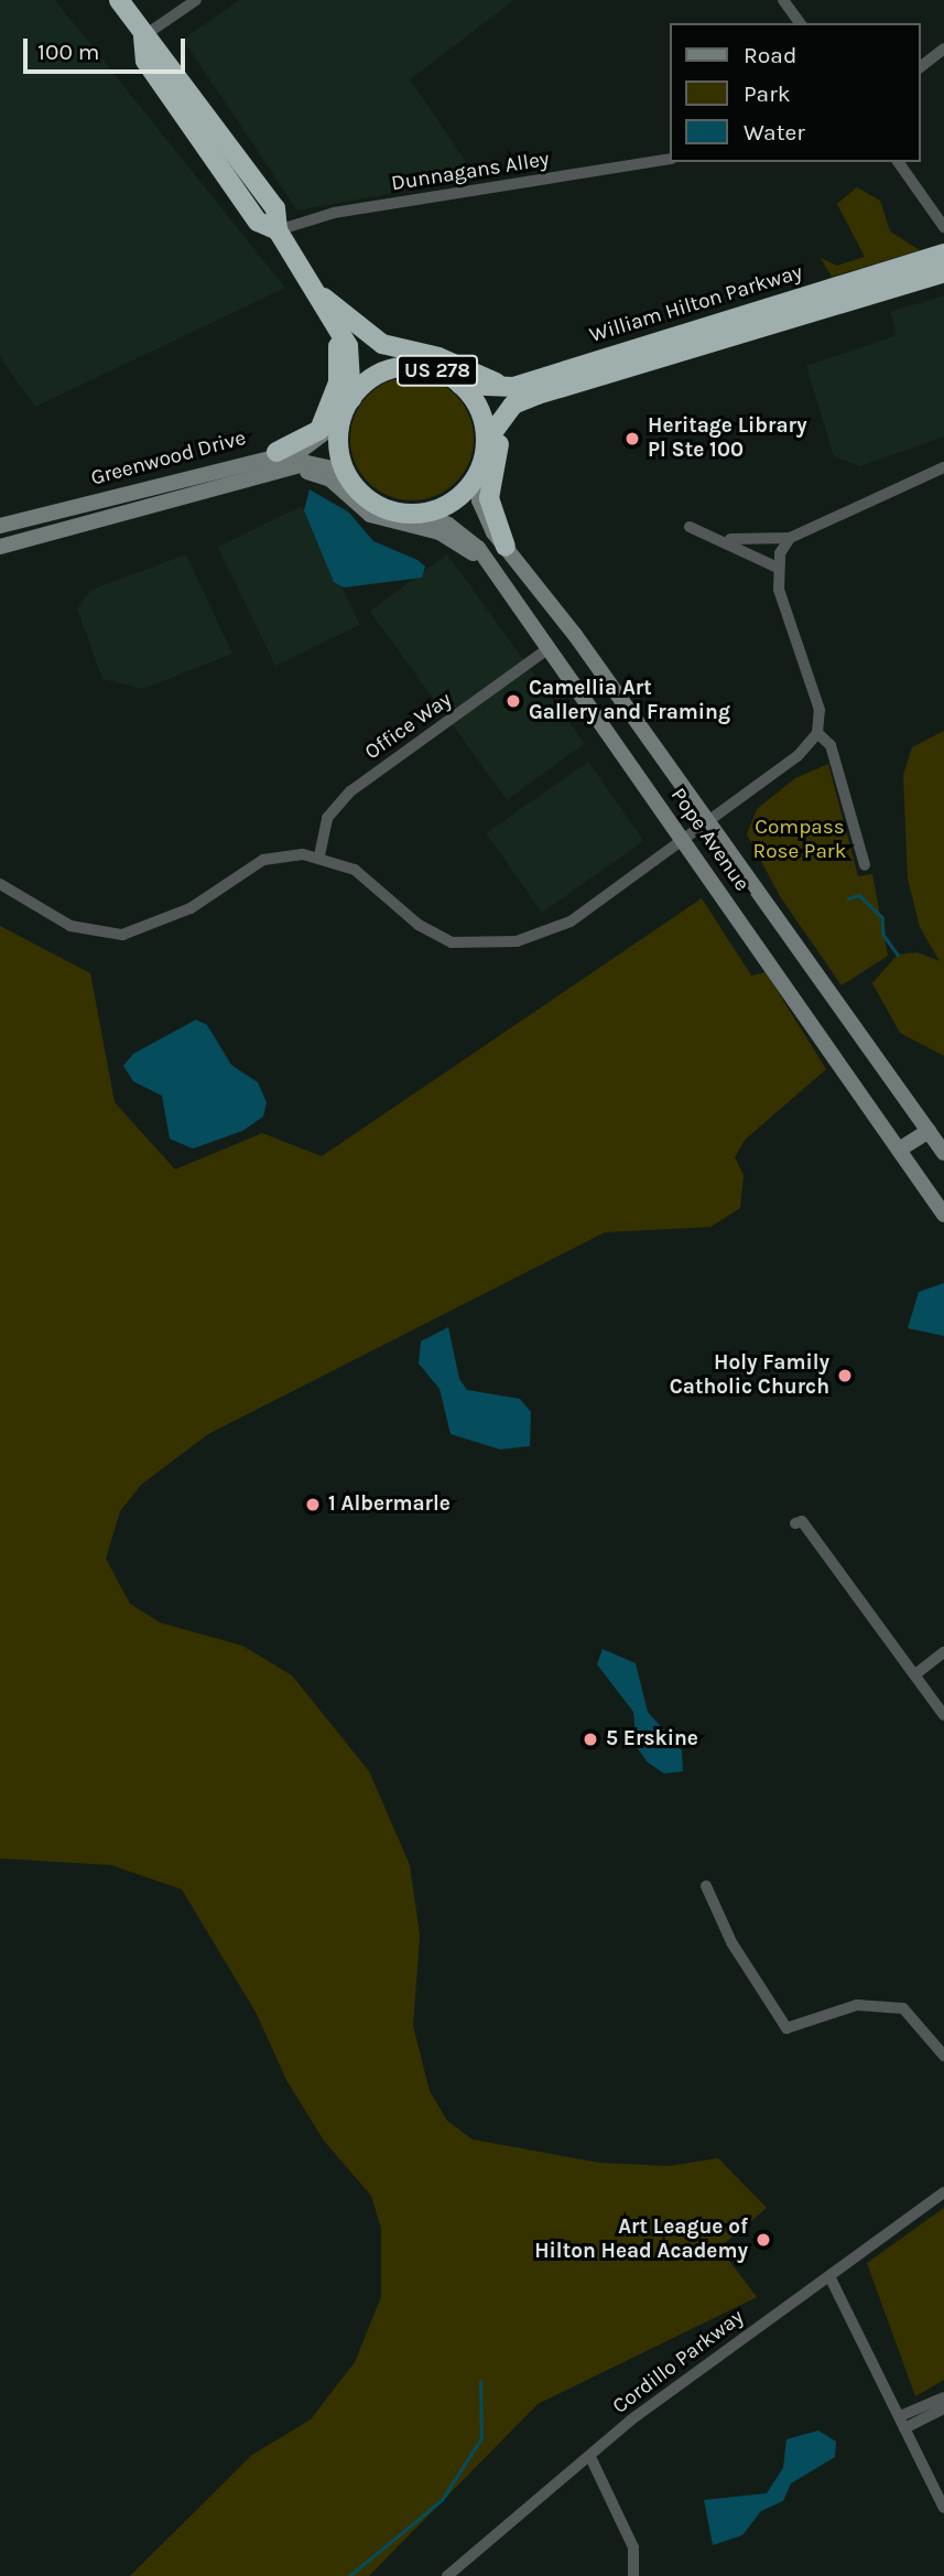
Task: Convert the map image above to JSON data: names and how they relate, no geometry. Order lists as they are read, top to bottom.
{
  "streets": {
    "highway": ["William Hilton Parkway", "US 278"],
    "main road": ["Greenwood Drive", "Pope Avenue"],
    "street": ["Dunnagans Alley", "Office Way", "Cordillo Parkway"]
  },
  "crossings": [
    ["Dunnagans Alley", "US 278"],
    ["William Hilton Parkway", "US 278"],
    ["William Hilton Parkway", "Greenwood Drive"],
    ["William Hilton Parkway", "Pope Avenue"],
    ["US 278", "Greenwood Drive"],
    ["US 278", "Pope Avenue"],
    ["Greenwood Drive", "Pope Avenue"],
    ["Office Way", "Pope Avenue"]
  ],
  "parks": ["Compass Rose Park"],
  "places": [
    "Heritage Library Pl Ste 100",
    "Camellia Art Gallery and Framing",
    "Holy Family Catholic Church",
    "1 Albermarle",
    "5 Erskine",
    "Art League of Hilton Head Academy"
  ],
  "legend": ["Road", "Park", "Water"],
  "scale_bar": "100 m"
}
